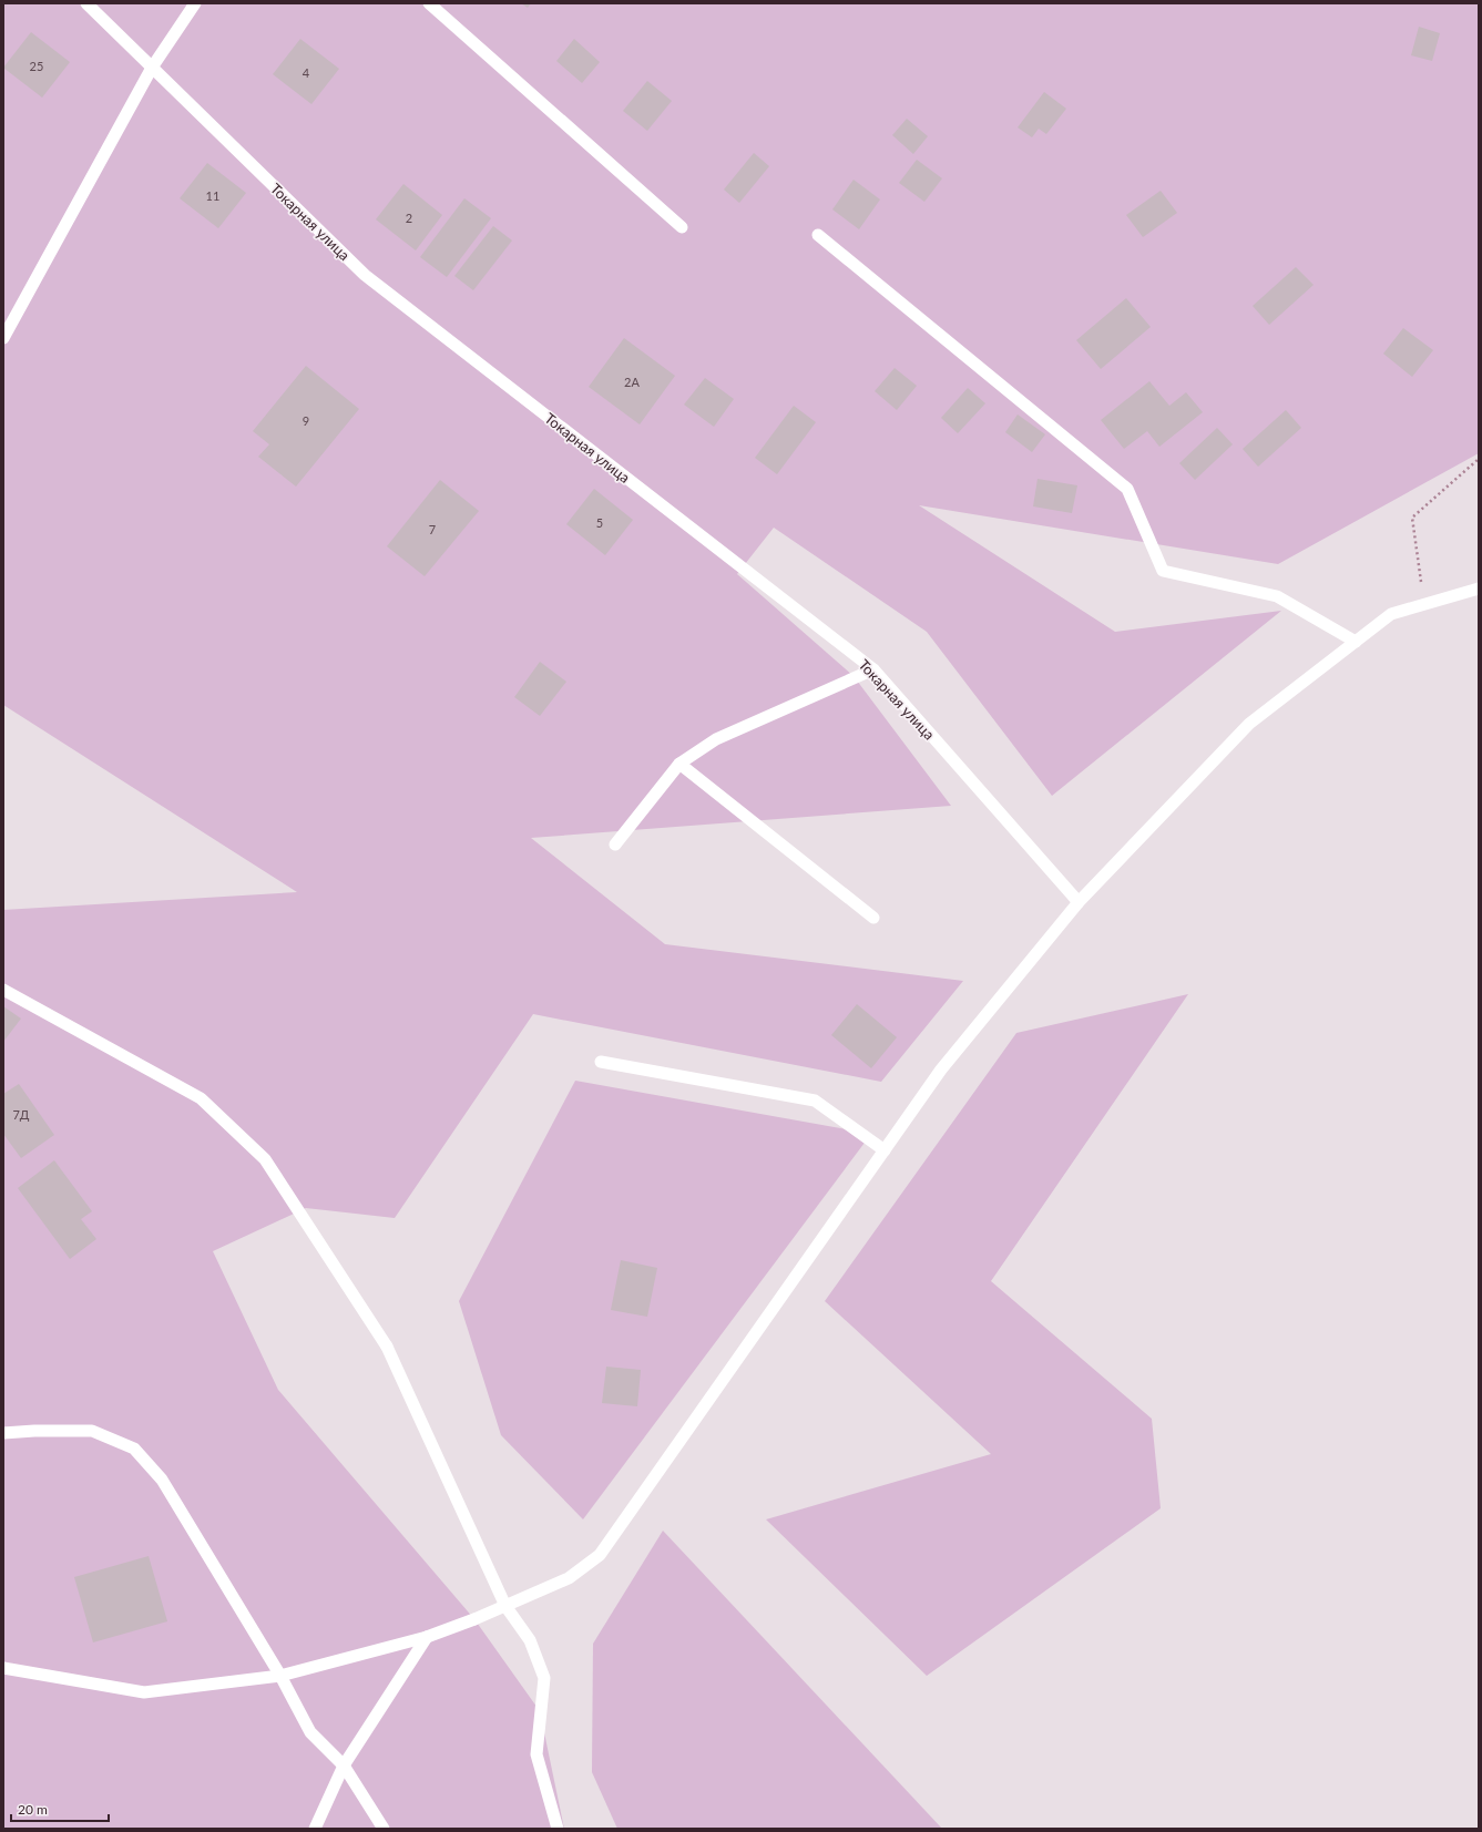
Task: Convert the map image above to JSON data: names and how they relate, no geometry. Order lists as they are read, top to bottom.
{
  "streets": {
    "street": ["Токарная улица"]
  },
  "house_numbers": [
    "25",
    "4",
    "11",
    "2",
    "2А",
    "9",
    "5",
    "7",
    "7Д"
  ],
  "scale_bar": "20 m"
}
